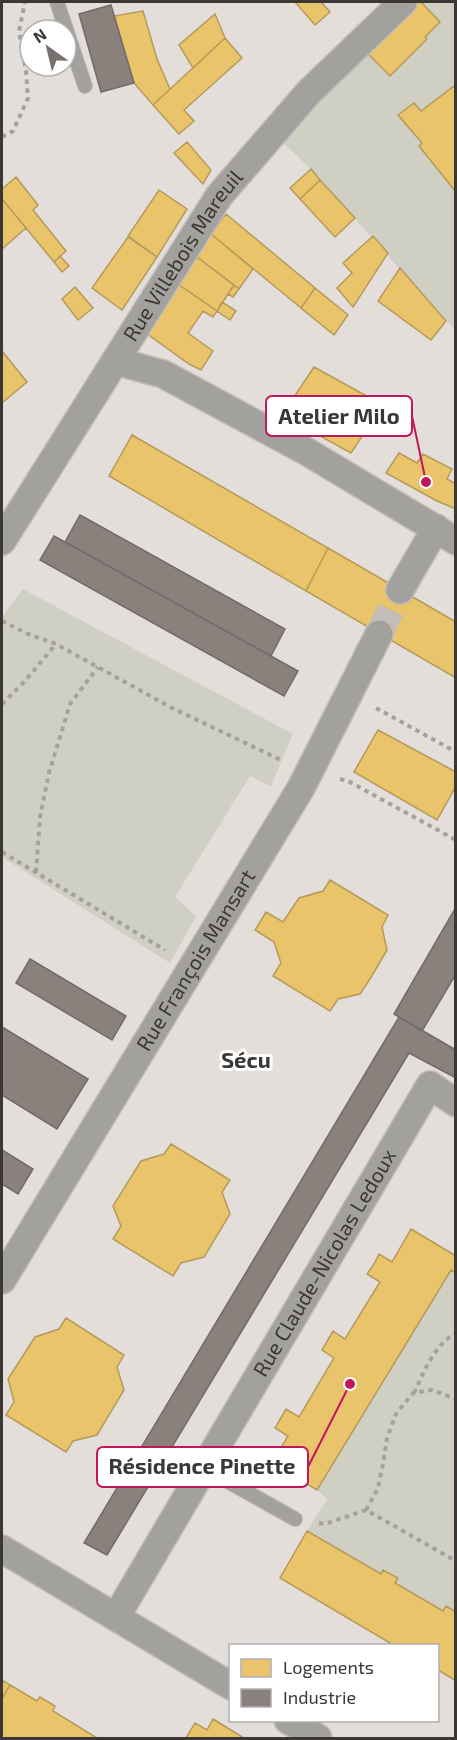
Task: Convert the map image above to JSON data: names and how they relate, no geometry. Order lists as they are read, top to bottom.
{
  "streets": {
    "street": ["Rue Villebois Mareuil", "Rue François Mansart", "Rue Claude-Nicolas Ledoux"]
  },
  "districts": ["Sécu"],
  "places": ["Atelier Milo", "Résidence Pinette"],
  "legend": ["Logements", "Industrie"],
  "north": "top left"
}
